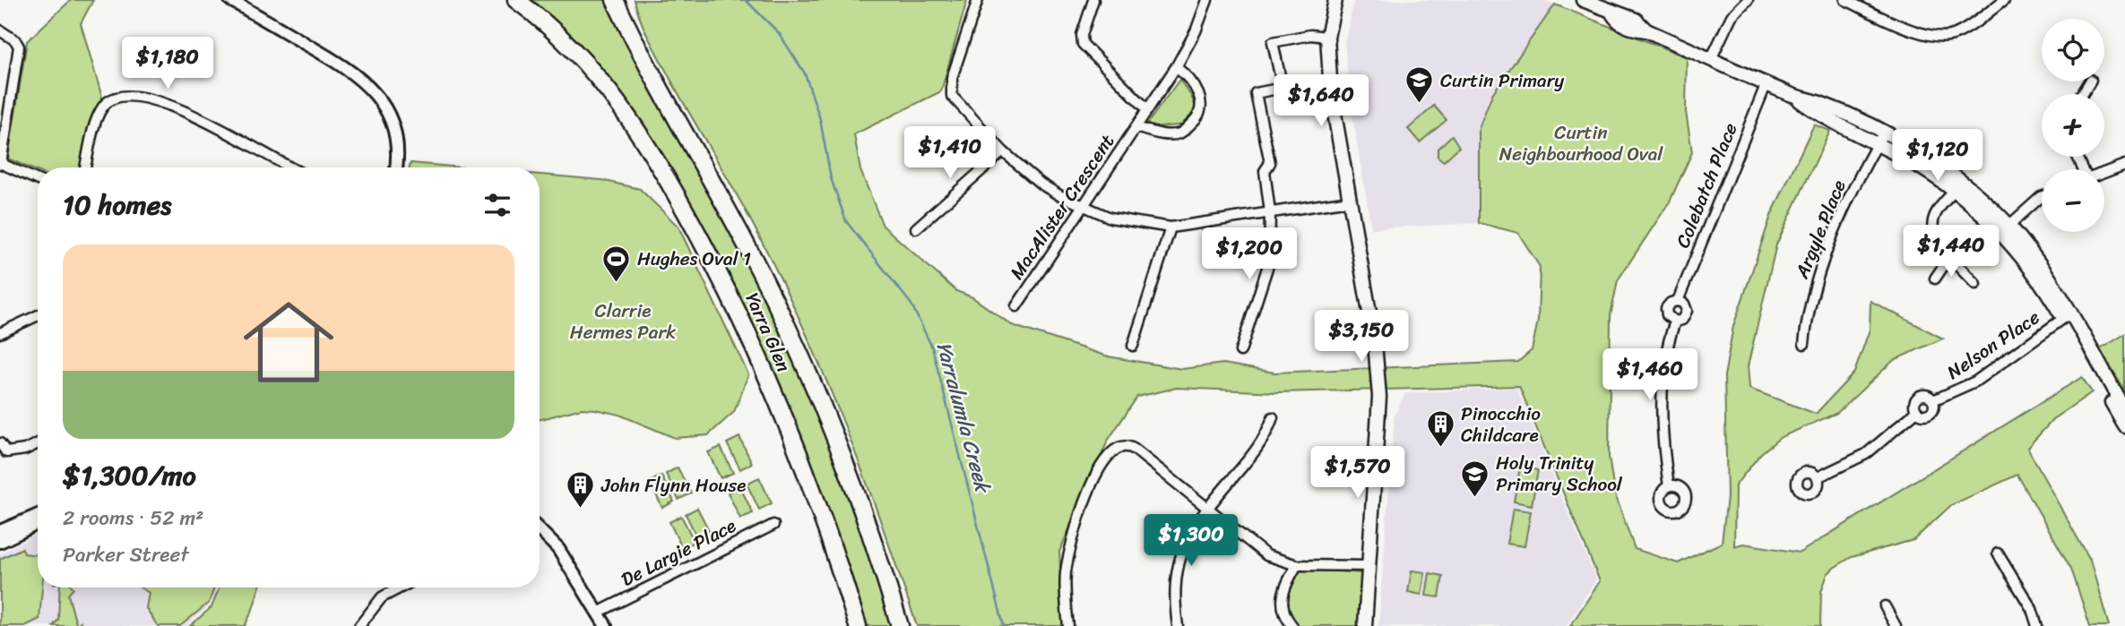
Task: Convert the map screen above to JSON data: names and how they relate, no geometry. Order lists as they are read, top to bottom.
{
  "streets": {
    "highway": ["Yarra Glen"],
    "street": [
      "Colebatch Place",
      "MacAlister Crescent",
      "Argyle Place",
      "Nelson Place",
      "De Largie Place"
    ]
  },
  "water": ["Yarralumla Creek"],
  "parks": ["Curtin Neighbourhood Oval", "Clarrie Hermes Park"],
  "places": {
    "school or university": ["Curtin Primary", "Holy Trinity Primary School"],
    "sports": ["Hughes Oval 1"],
    "building": ["Pinocchio Childcare", "John Flynn House"]
  },
  "page": {
    "map_buttons": ["+", "−"],
    "price": [
      "$1,180",
      "$1,640",
      "$1,410",
      "$1,120",
      "$1,440",
      "$1,200",
      "$3,150",
      "$1,460",
      "$1,570",
      "$1,300"
    ],
    "heading": "10 homes",
    "list": [
      {
        "name": "$1,300/mo",
        "note": "2 rooms · 52 m² · Parker Street"
      }
    ]
  }
}
